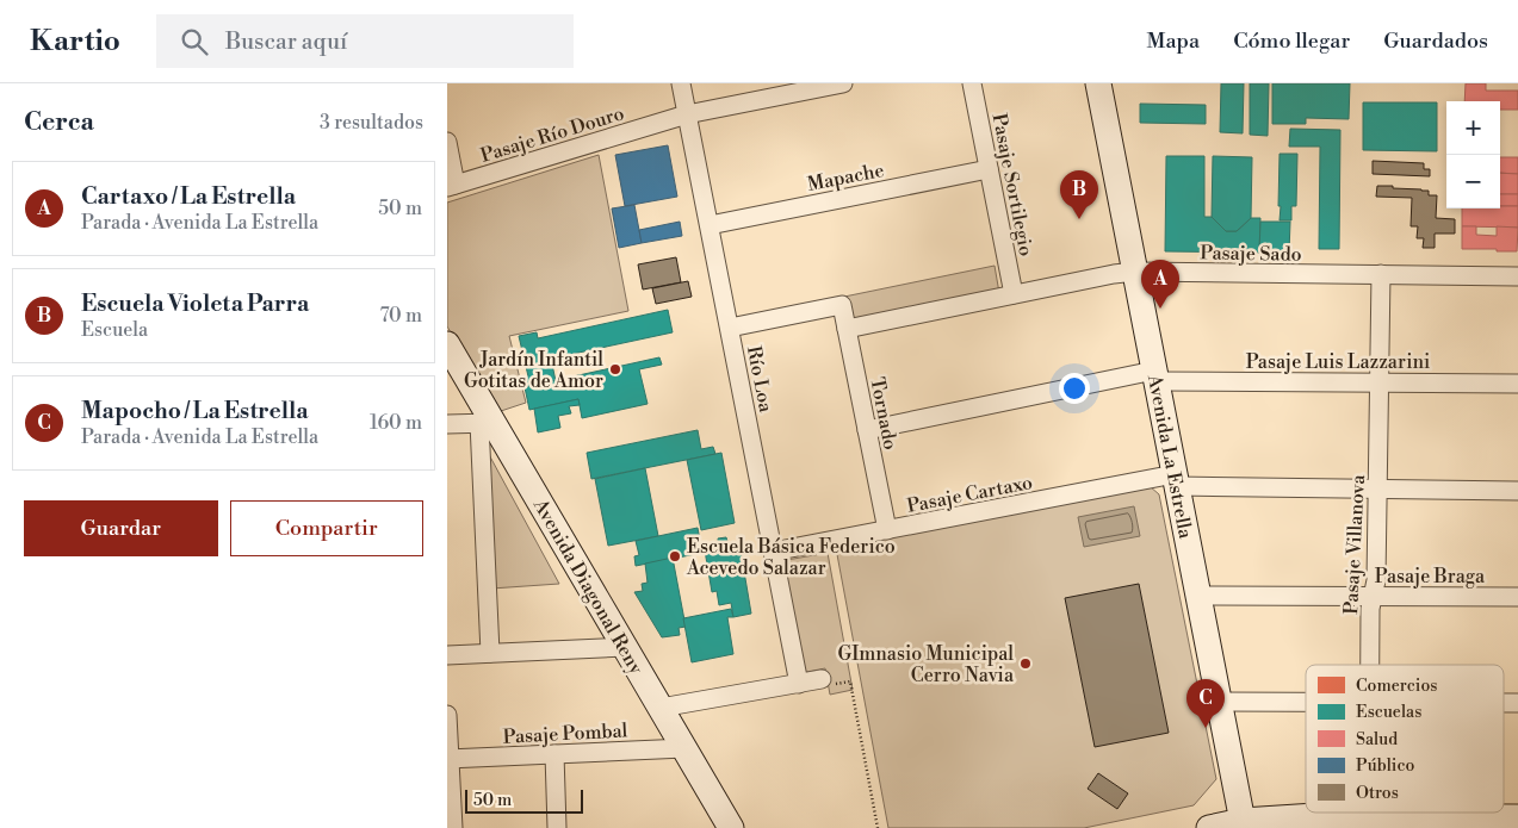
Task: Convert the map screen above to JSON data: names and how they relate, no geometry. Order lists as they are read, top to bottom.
{
  "streets": {
    "main road": ["Avenida La Estrella", "Avenida Diagonal Reny"],
    "street": [
      "Pasaje Río Douro",
      "Mapache",
      "Pasaje Sortilegio",
      "Pasaje Sado",
      "Pasaje Luis Lazzarini",
      "Río Loa",
      "Tornado",
      "Pasaje Cartaxo",
      "Pasaje Villanova",
      "Pasaje Braga",
      "Pasaje Pombal"
    ]
  },
  "crossings": [
    ["Pasaje Río Douro", "Río Loa"],
    ["Mapache", "Pasaje Sortilegio"],
    ["Mapache", "Río Loa"],
    ["Pasaje Sortilegio", "Pasaje Sado"],
    ["Pasaje Sado", "Tornado"],
    ["Pasaje Sado", "Avenida La Estrella"],
    ["Pasaje Sado", "Pasaje Villanova"],
    ["Pasaje Luis Lazzarini", "Tornado"],
    ["Pasaje Luis Lazzarini", "Avenida La Estrella"],
    ["Pasaje Luis Lazzarini", "Pasaje Villanova"],
    ["Río Loa", "Tornado"],
    ["Río Loa", "Pasaje Cartaxo"],
    ["Tornado", "Pasaje Cartaxo"],
    ["Avenida La Estrella", "Pasaje Cartaxo"],
    ["Avenida La Estrella", "Pasaje Braga"],
    ["Pasaje Cartaxo", "Pasaje Villanova"],
    ["Pasaje Villanova", "Pasaje Braga"],
    ["Avenida Diagonal Reny", "Pasaje Pombal"]
  ],
  "places": ["Jardín Infantil Gotitas de Amor", "Escuela Básica Federico Acevedo Salazar", "GImnasio Municipal Cerro Navia"],
  "legend": [
    "Comercios",
    "Escuelas",
    "Salud",
    "Público",
    "Otros"
  ],
  "scale_bar": "50 m",
  "page": {
    "header": "Kartio",
    "search": "Buscar aquí",
    "nav": ["Mapa", "Cómo llegar", "Guardados"],
    "heading": ["Cerca", "3 resultados"],
    "map_buttons": ["+", "−"],
    "list": [
      {
        "mark": "A",
        "name": "Cartaxo / La Estrella",
        "note": "Parada · Avenida La Estrella",
        "value": "50 m"
      },
      {
        "mark": "B",
        "name": "Escuela Violeta Parra",
        "note": "Escuela",
        "value": "70 m"
      },
      {
        "mark": "C",
        "name": "Mapocho / La Estrella",
        "note": "Parada · Avenida La Estrella",
        "value": "160 m"
      }
    ],
    "pins": ["B", "A", "C"],
    "buttons": ["Guardar", "Compartir"],
    "scale": "50 m"
  }
}
